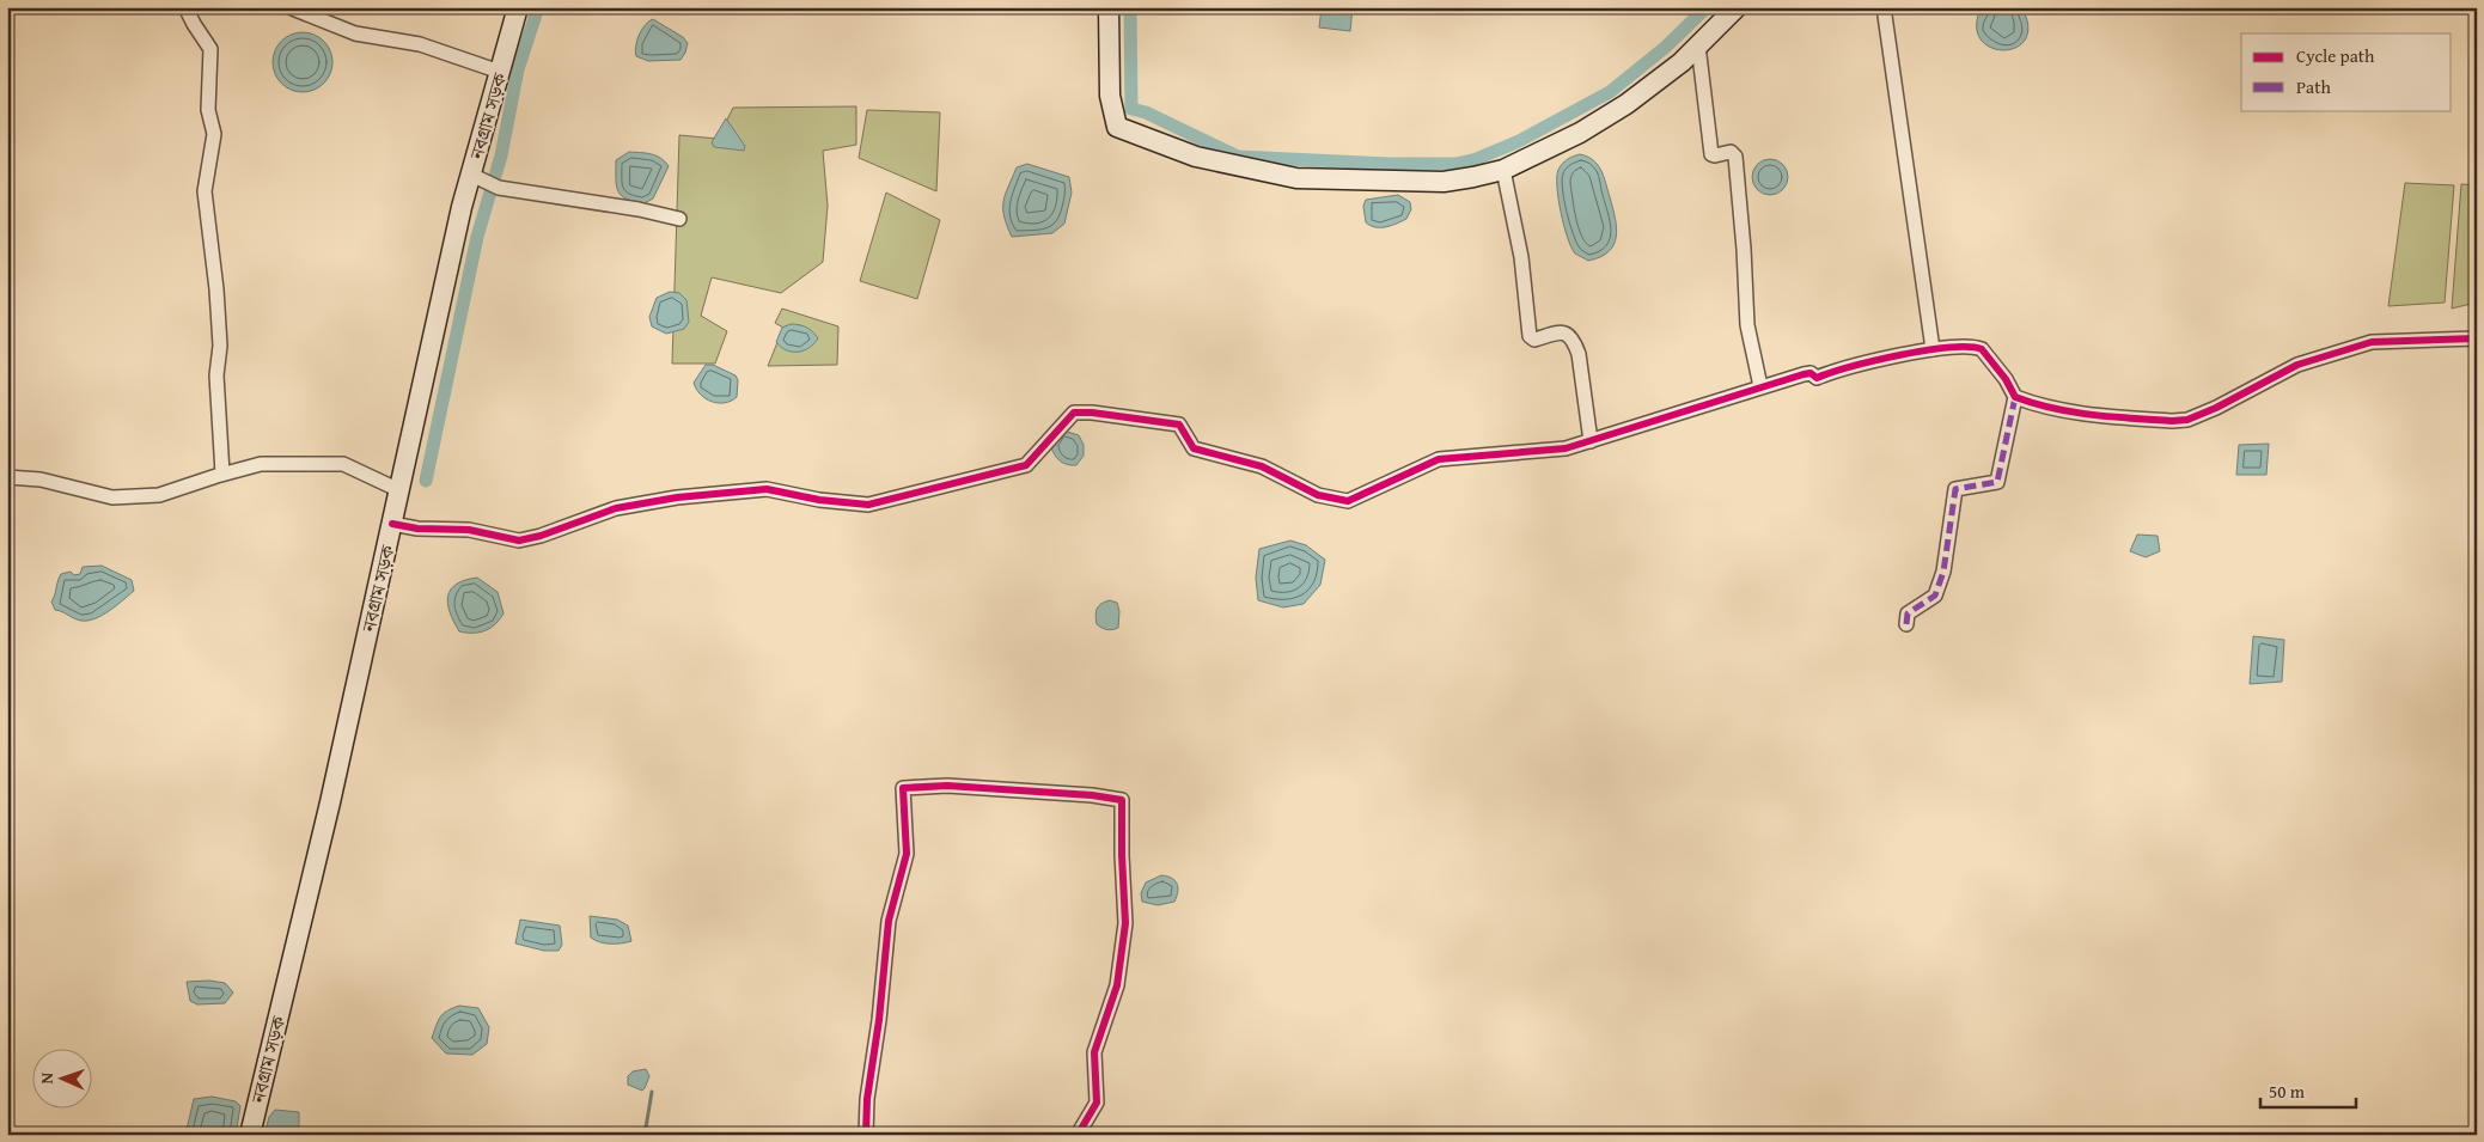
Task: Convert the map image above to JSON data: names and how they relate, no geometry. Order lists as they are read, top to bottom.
{
  "streets": {
    "main road": ["নবগ্রাম সড়ক"]
  },
  "legend": ["Cycle path", "Path"],
  "scale_bar": "50 m",
  "north": "left"
}
